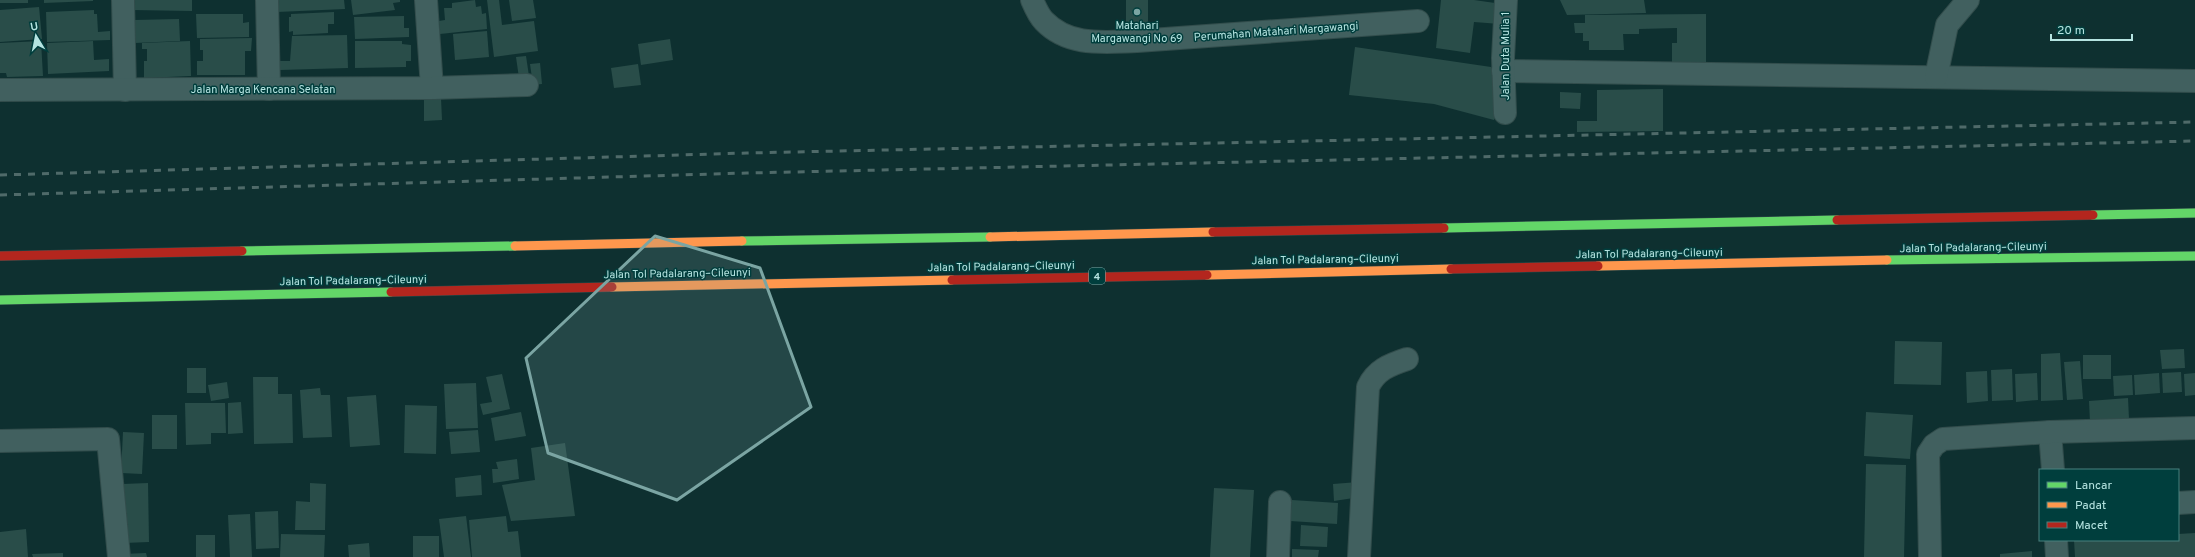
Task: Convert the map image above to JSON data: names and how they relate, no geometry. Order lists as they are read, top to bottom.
{
  "streets": {
    "highway": ["Jalan Tol Padalarang–Cileunyi", "4"],
    "street": ["Perumahan Matahari Margawangi", "Jalan Duta Mulia 1", "Jalan Marga Kencana Selatan"]
  },
  "places": ["Matahari Margawangi No 69"],
  "legend": ["Lancar", "Padat", "Macet"],
  "scale_bar": "20 m",
  "north": "top"
}
